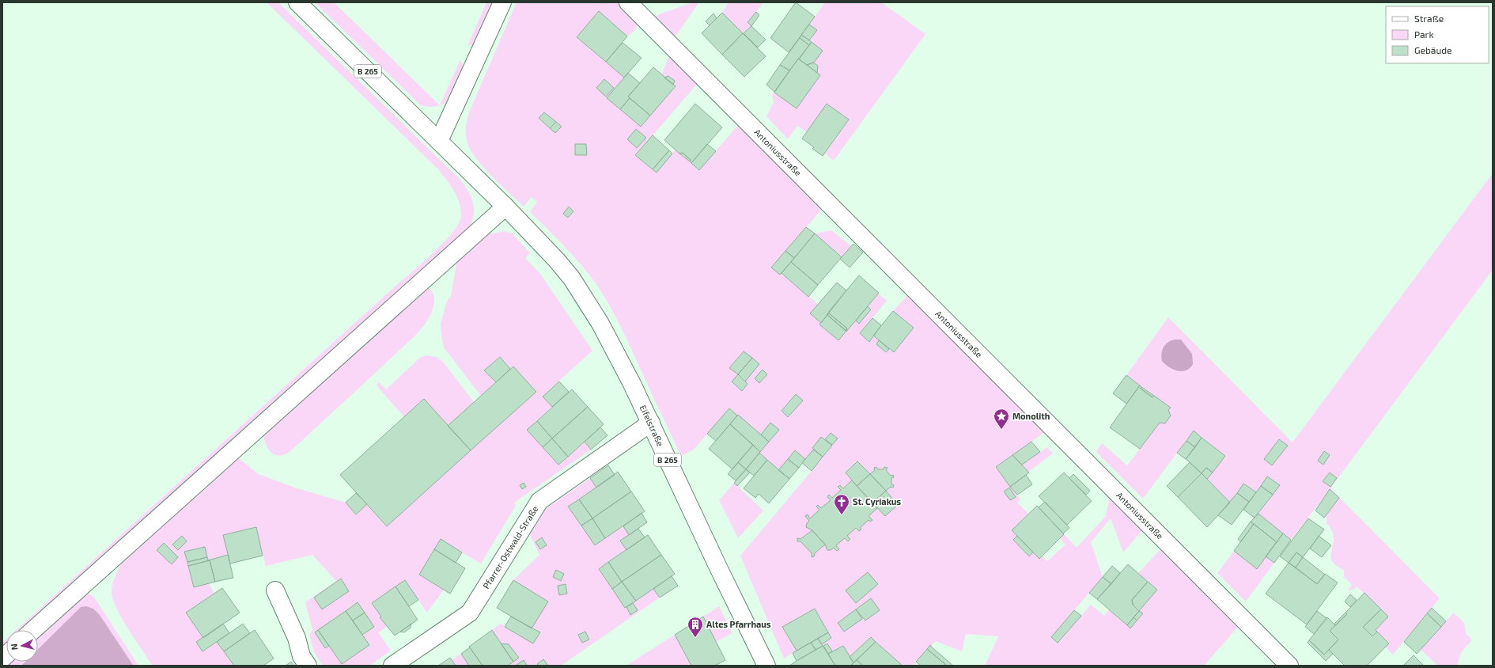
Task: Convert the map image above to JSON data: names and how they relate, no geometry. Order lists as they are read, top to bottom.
{
  "streets": {
    "street": [
      "B 265",
      "Antoniusstraße",
      "Eifelstraße",
      "Pfarrer-Ostwald-Straße"
    ]
  },
  "crossings": [
    ["B 265", "Eifelstraße"],
    ["Eifelstraße", "Pfarrer-Ostwald-Straße"]
  ],
  "places": {
    "place": ["Monolith"],
    "church": ["St. Cyriakus"],
    "building": ["Altes Pfarrhaus"]
  },
  "legend": ["Straße", "Park", "Gebäude"],
  "north": "left"
}
